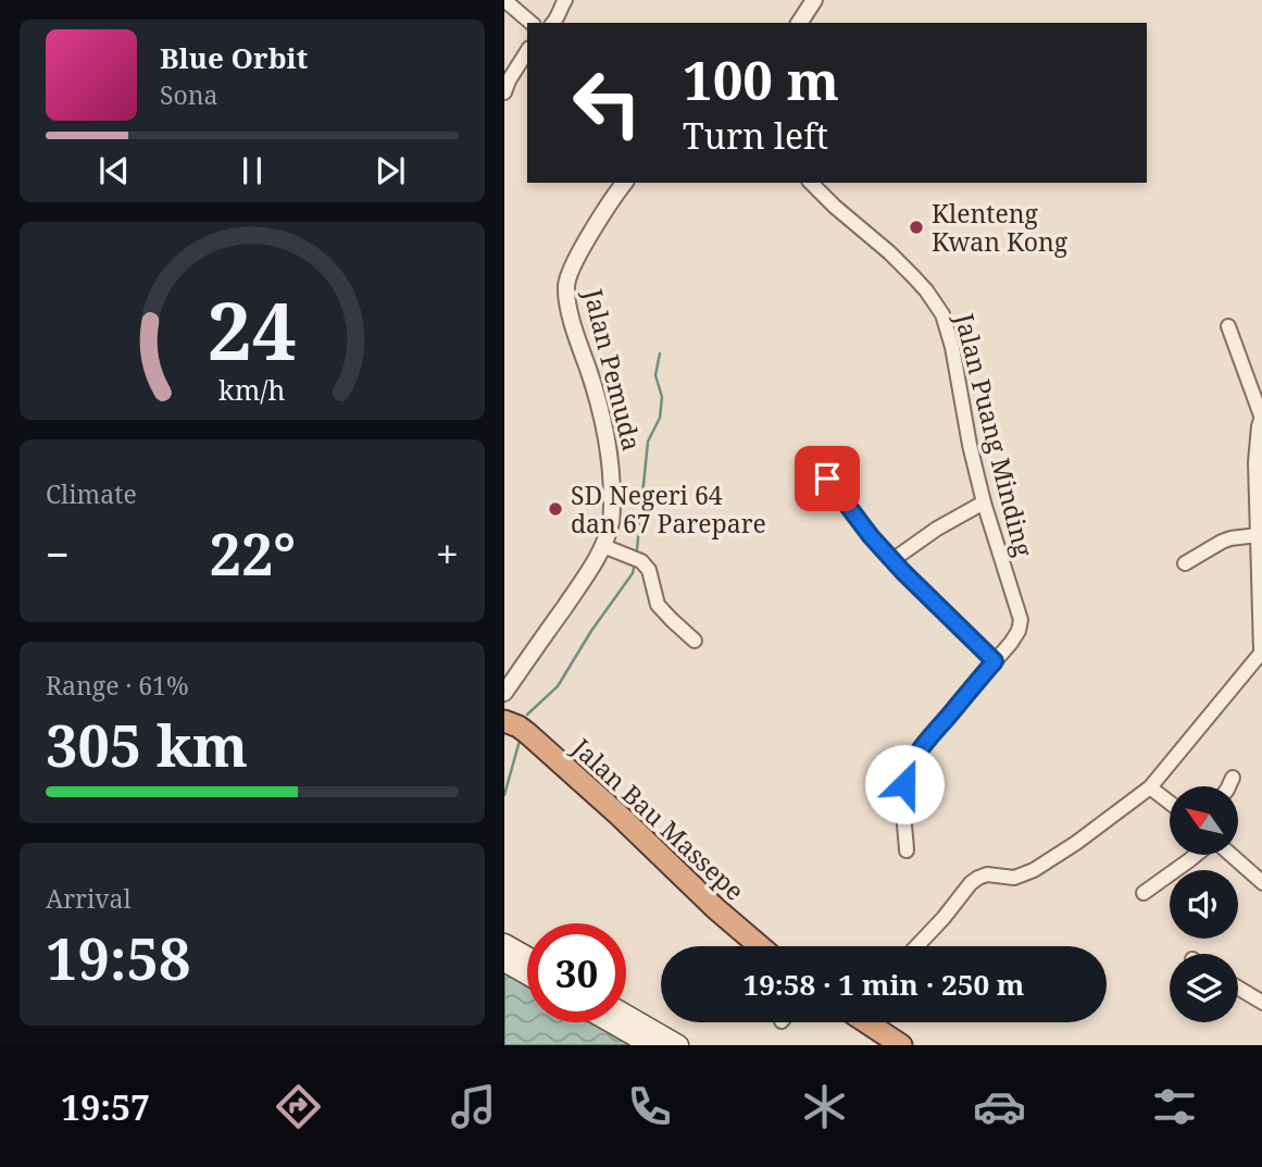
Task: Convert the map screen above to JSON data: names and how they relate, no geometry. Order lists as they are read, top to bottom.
{
  "streets": {
    "highway": ["Jalan Bau Massepe"],
    "street": ["Jalan Pemuda", "Jalan Puang Minding"]
  },
  "places": ["Klenteng Kwan Kong", "SD Negeri 64 dan 67 Parepare"],
  "north": "top left",
  "page": {
    "turn": ["100 m", "Turn left"],
    "song": ["Blue Orbit", "Sona"],
    "tile": [
      "Climate",
      ["Range · 61%", "305 km"],
      ["Arrival", "19:58"]
    ],
    "heat": ["−", "22°", "+"],
    "limit": "30",
    "trip": "19:58 · 1 min · 250 m",
    "tabs": "19:57",
    "gauge": ["24", "km/h"]
  }
}
